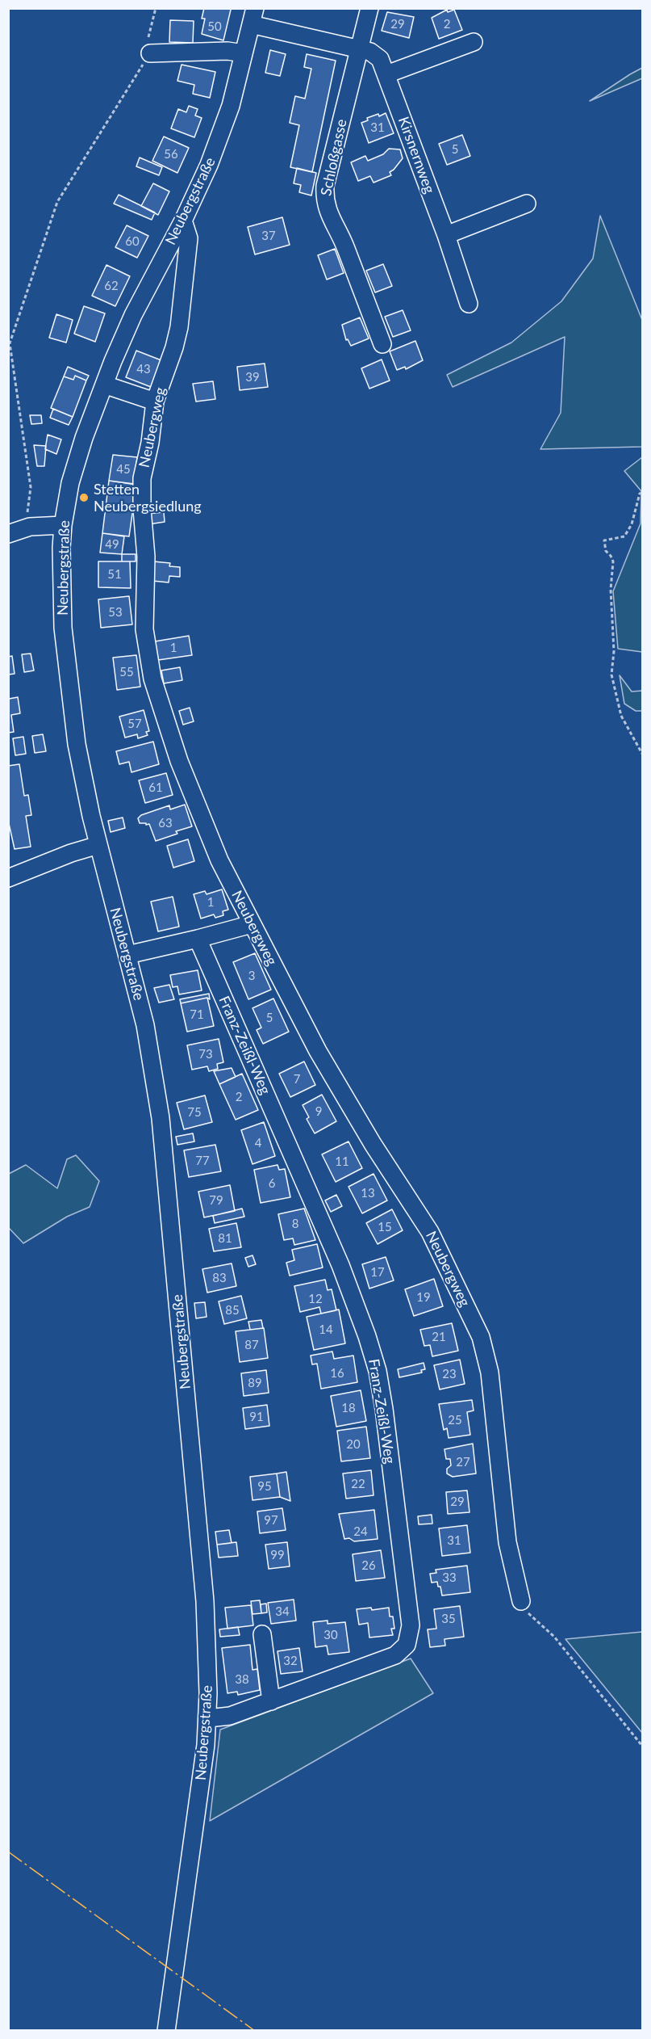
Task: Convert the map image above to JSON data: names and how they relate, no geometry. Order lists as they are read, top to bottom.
{
  "streets": {
    "street": [
      "Kirsnernweg",
      "Schloßgasse",
      "Neubergstraße",
      "Neubergweg",
      "Franz-Zeißl-Weg"
    ]
  },
  "crossings": [
    ["Kirsnernweg", "Schloßgasse"],
    ["Neubergstraße", "Neubergweg"],
    ["Neubergstraße", "Franz-Zeißl-Weg"]
  ],
  "places": ["Stetten Neubergsiedlung"],
  "house_numbers": [
    "29",
    "2",
    "50",
    "31",
    "5",
    "56",
    "37",
    "60",
    "62",
    "43",
    "39",
    "45",
    "49",
    "51",
    "53",
    "1",
    "55",
    "57",
    "61",
    "63",
    "1",
    "3",
    "71",
    "5",
    "73",
    "7",
    "2",
    "9",
    "75",
    "4",
    "77",
    "11",
    "6",
    "13",
    "79",
    "8",
    "15",
    "81",
    "17",
    "83",
    "19",
    "12",
    "85",
    "14",
    "21",
    "87",
    "16",
    "23",
    "89",
    "18",
    "91",
    "25",
    "20",
    "27",
    "22",
    "95",
    "29",
    "97",
    "24",
    "31",
    "99",
    "26",
    "33",
    "34",
    "35",
    "30",
    "32",
    "38"
  ]
}
